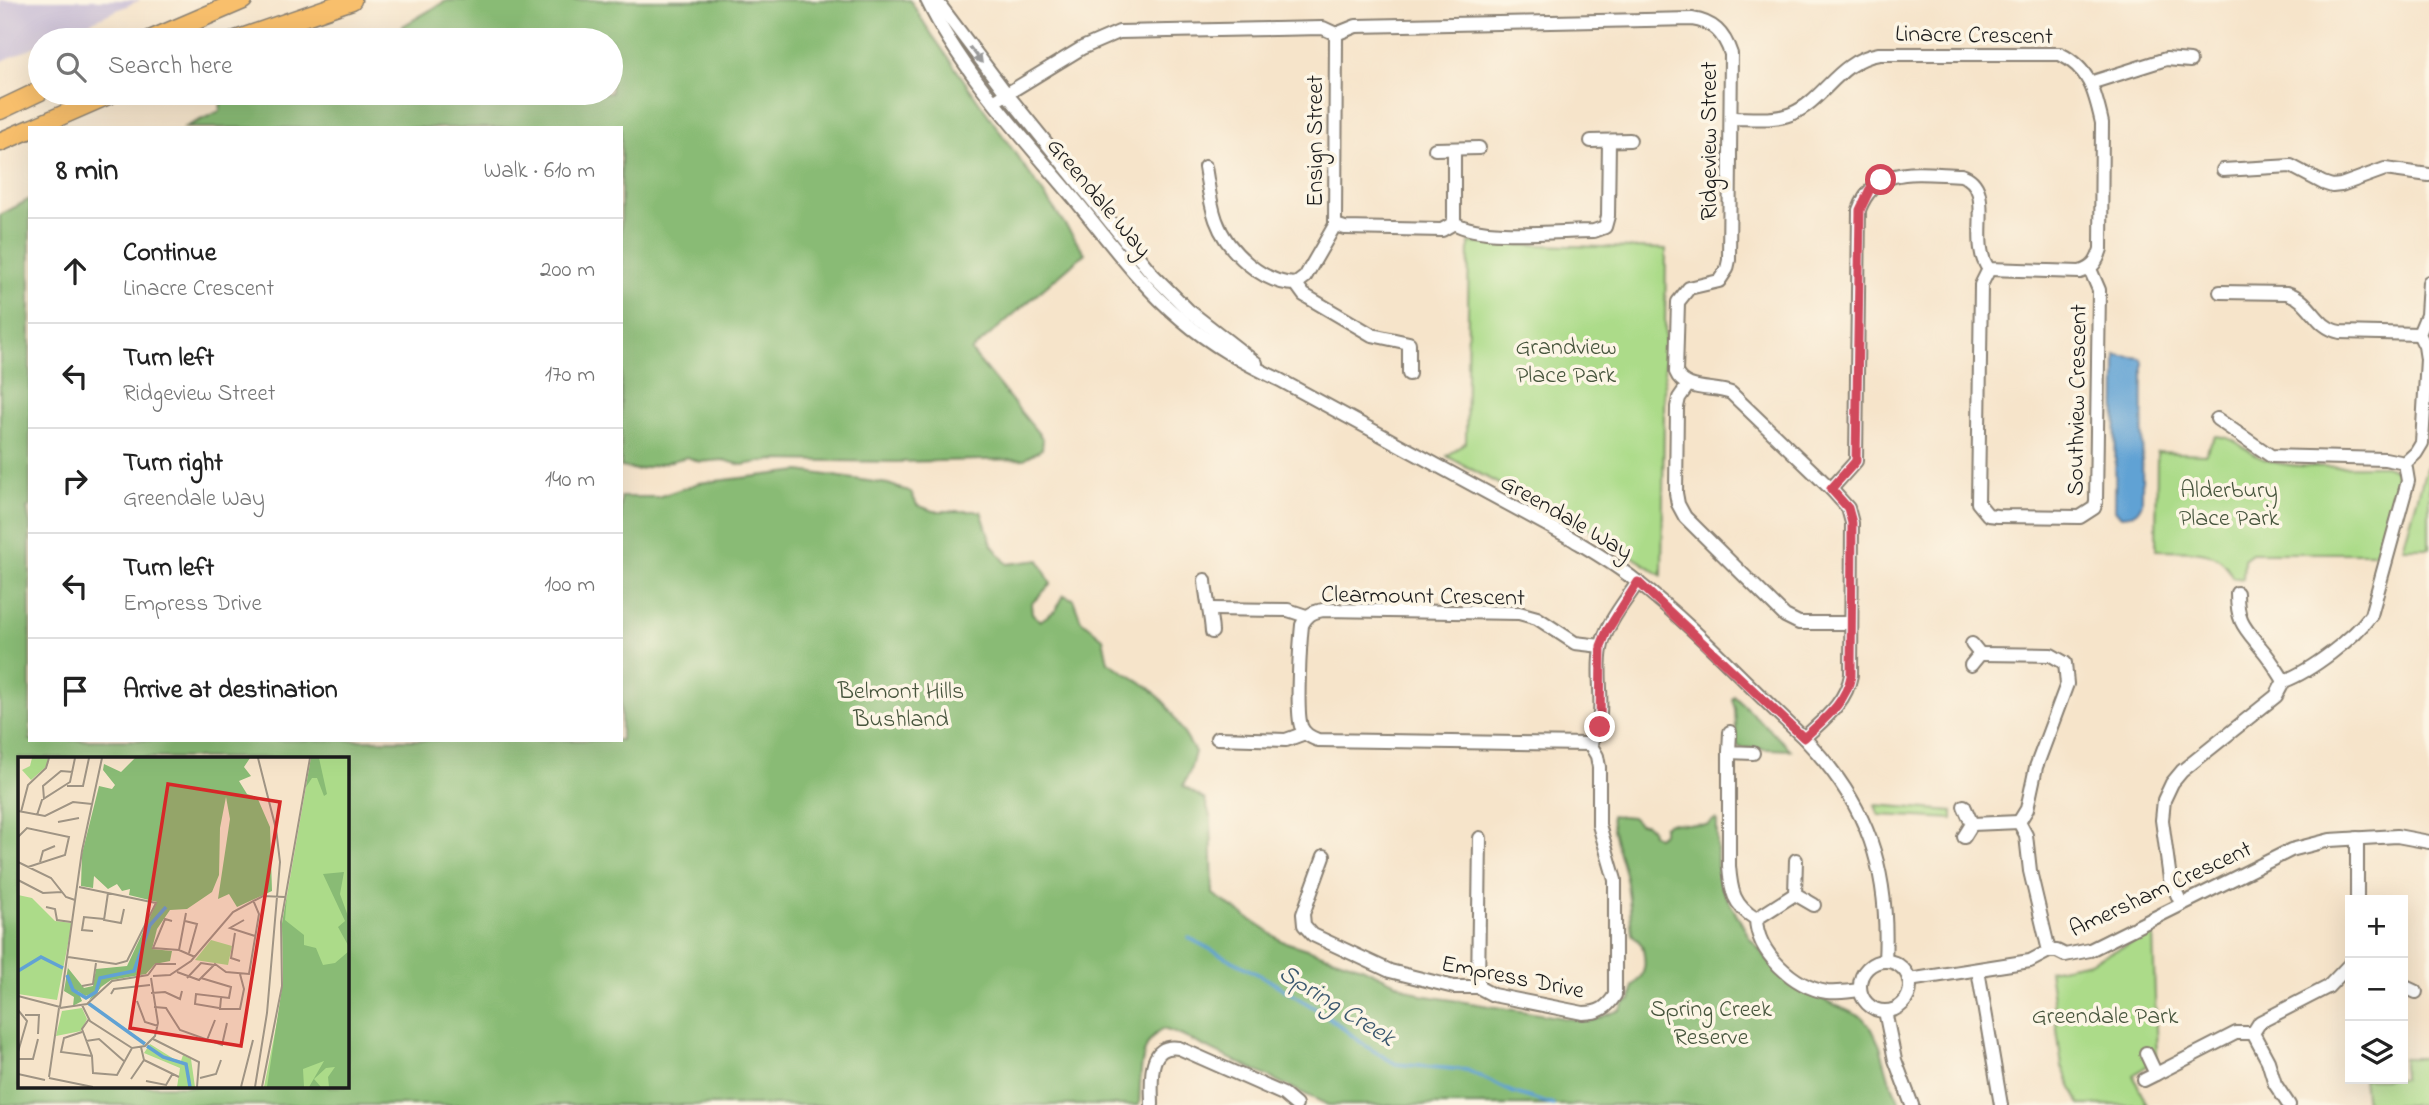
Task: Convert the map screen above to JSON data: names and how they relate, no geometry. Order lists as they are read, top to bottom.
{
  "streets": {
    "street": [
      "Linacre Crescent",
      "Ensign Street",
      "Ridgeview Street",
      "Greendale Way",
      "Southview Crescent",
      "Clearmount Crescent",
      "Amersham Crescent",
      "Empress Drive"
    ]
  },
  "crossings": [
    ["Linacre Crescent", "Ridgeview Street"],
    ["Linacre Crescent", "Southview Crescent"],
    ["Ensign Street", "Ridgeview Street"],
    ["Ridgeview Street", "Greendale Way"],
    ["Greendale Way", "Amersham Crescent"]
  ],
  "water": ["Spring Creek"],
  "parks": [
    "Grandview Place Park",
    "Alderbury Place Park",
    "Belmont Hills Bushland",
    "Spring Creek Reserve",
    "Greendale Park"
  ],
  "page": {
    "search": "Search here",
    "heading": ["8 min", "Walk · 610 m"],
    "list": [
      ["Continue", "Linacre Crescent", "200 m"],
      ["Turn left", "Ridgeview Street", "170 m"],
      ["Turn right", "Greendale Way", "140 m"],
      ["Turn left", "Empress Drive", "100 m"],
      "Arrive at destination"
    ],
    "map_buttons": ["+", "−"]
  }
}
